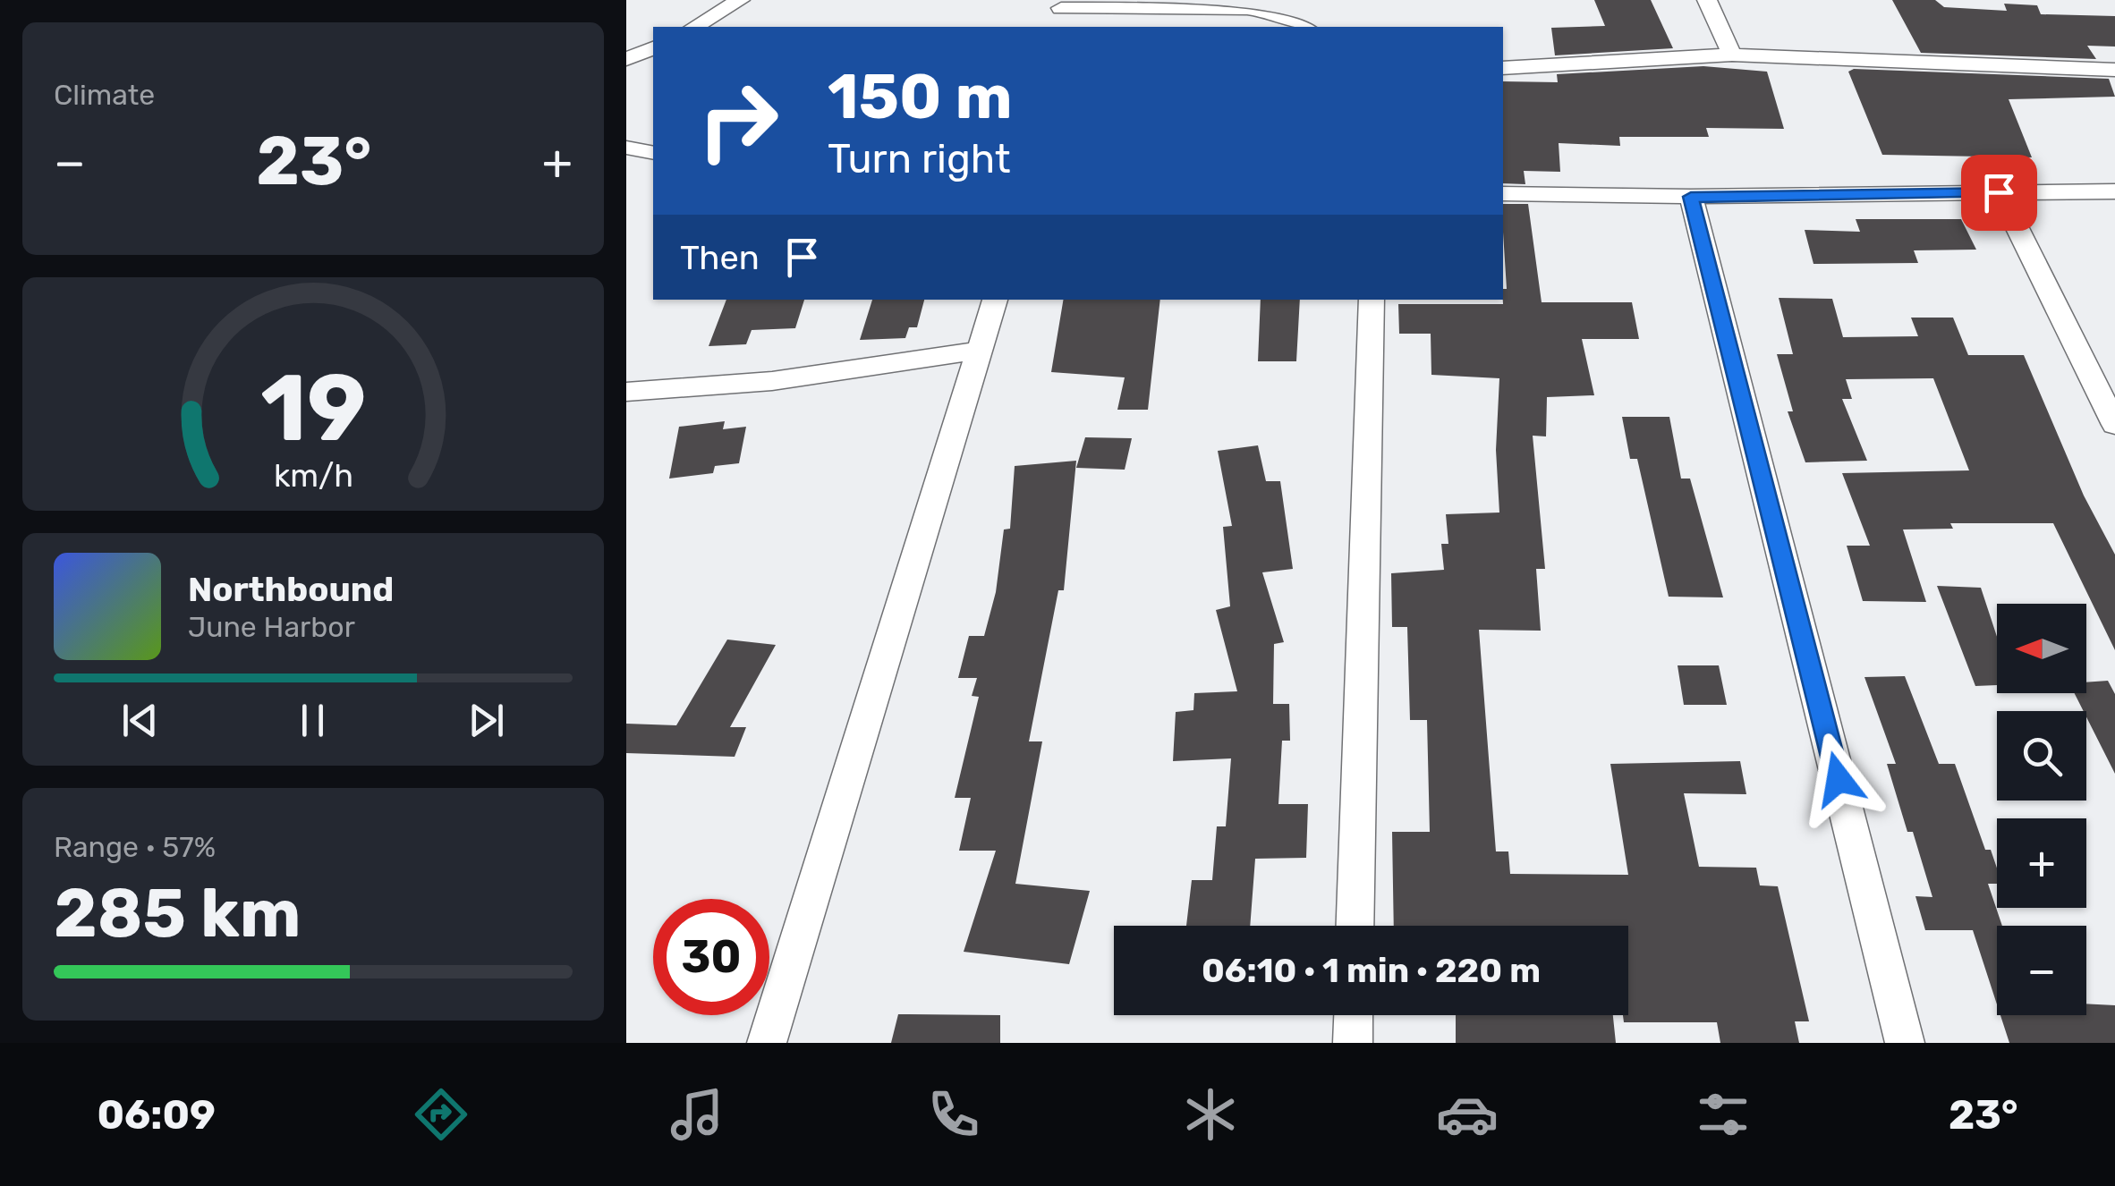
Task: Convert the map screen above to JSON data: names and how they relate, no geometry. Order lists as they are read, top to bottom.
{
  "north": "left",
  "page": {
    "tile": [
      "Climate",
      ["Range · 57%", "285 km"]
    ],
    "turn": ["150 m", "Turn right"],
    "heat": ["−", "23°", "+"],
    "then": "Then",
    "song": ["Northbound", "June Harbor"],
    "map_buttons": ["+", "−"],
    "limit": "30",
    "trip": "06:10 · 1 min · 220 m",
    "tabs": ["06:09", "23°"],
    "gauge": ["19", "km/h"]
  }
}
